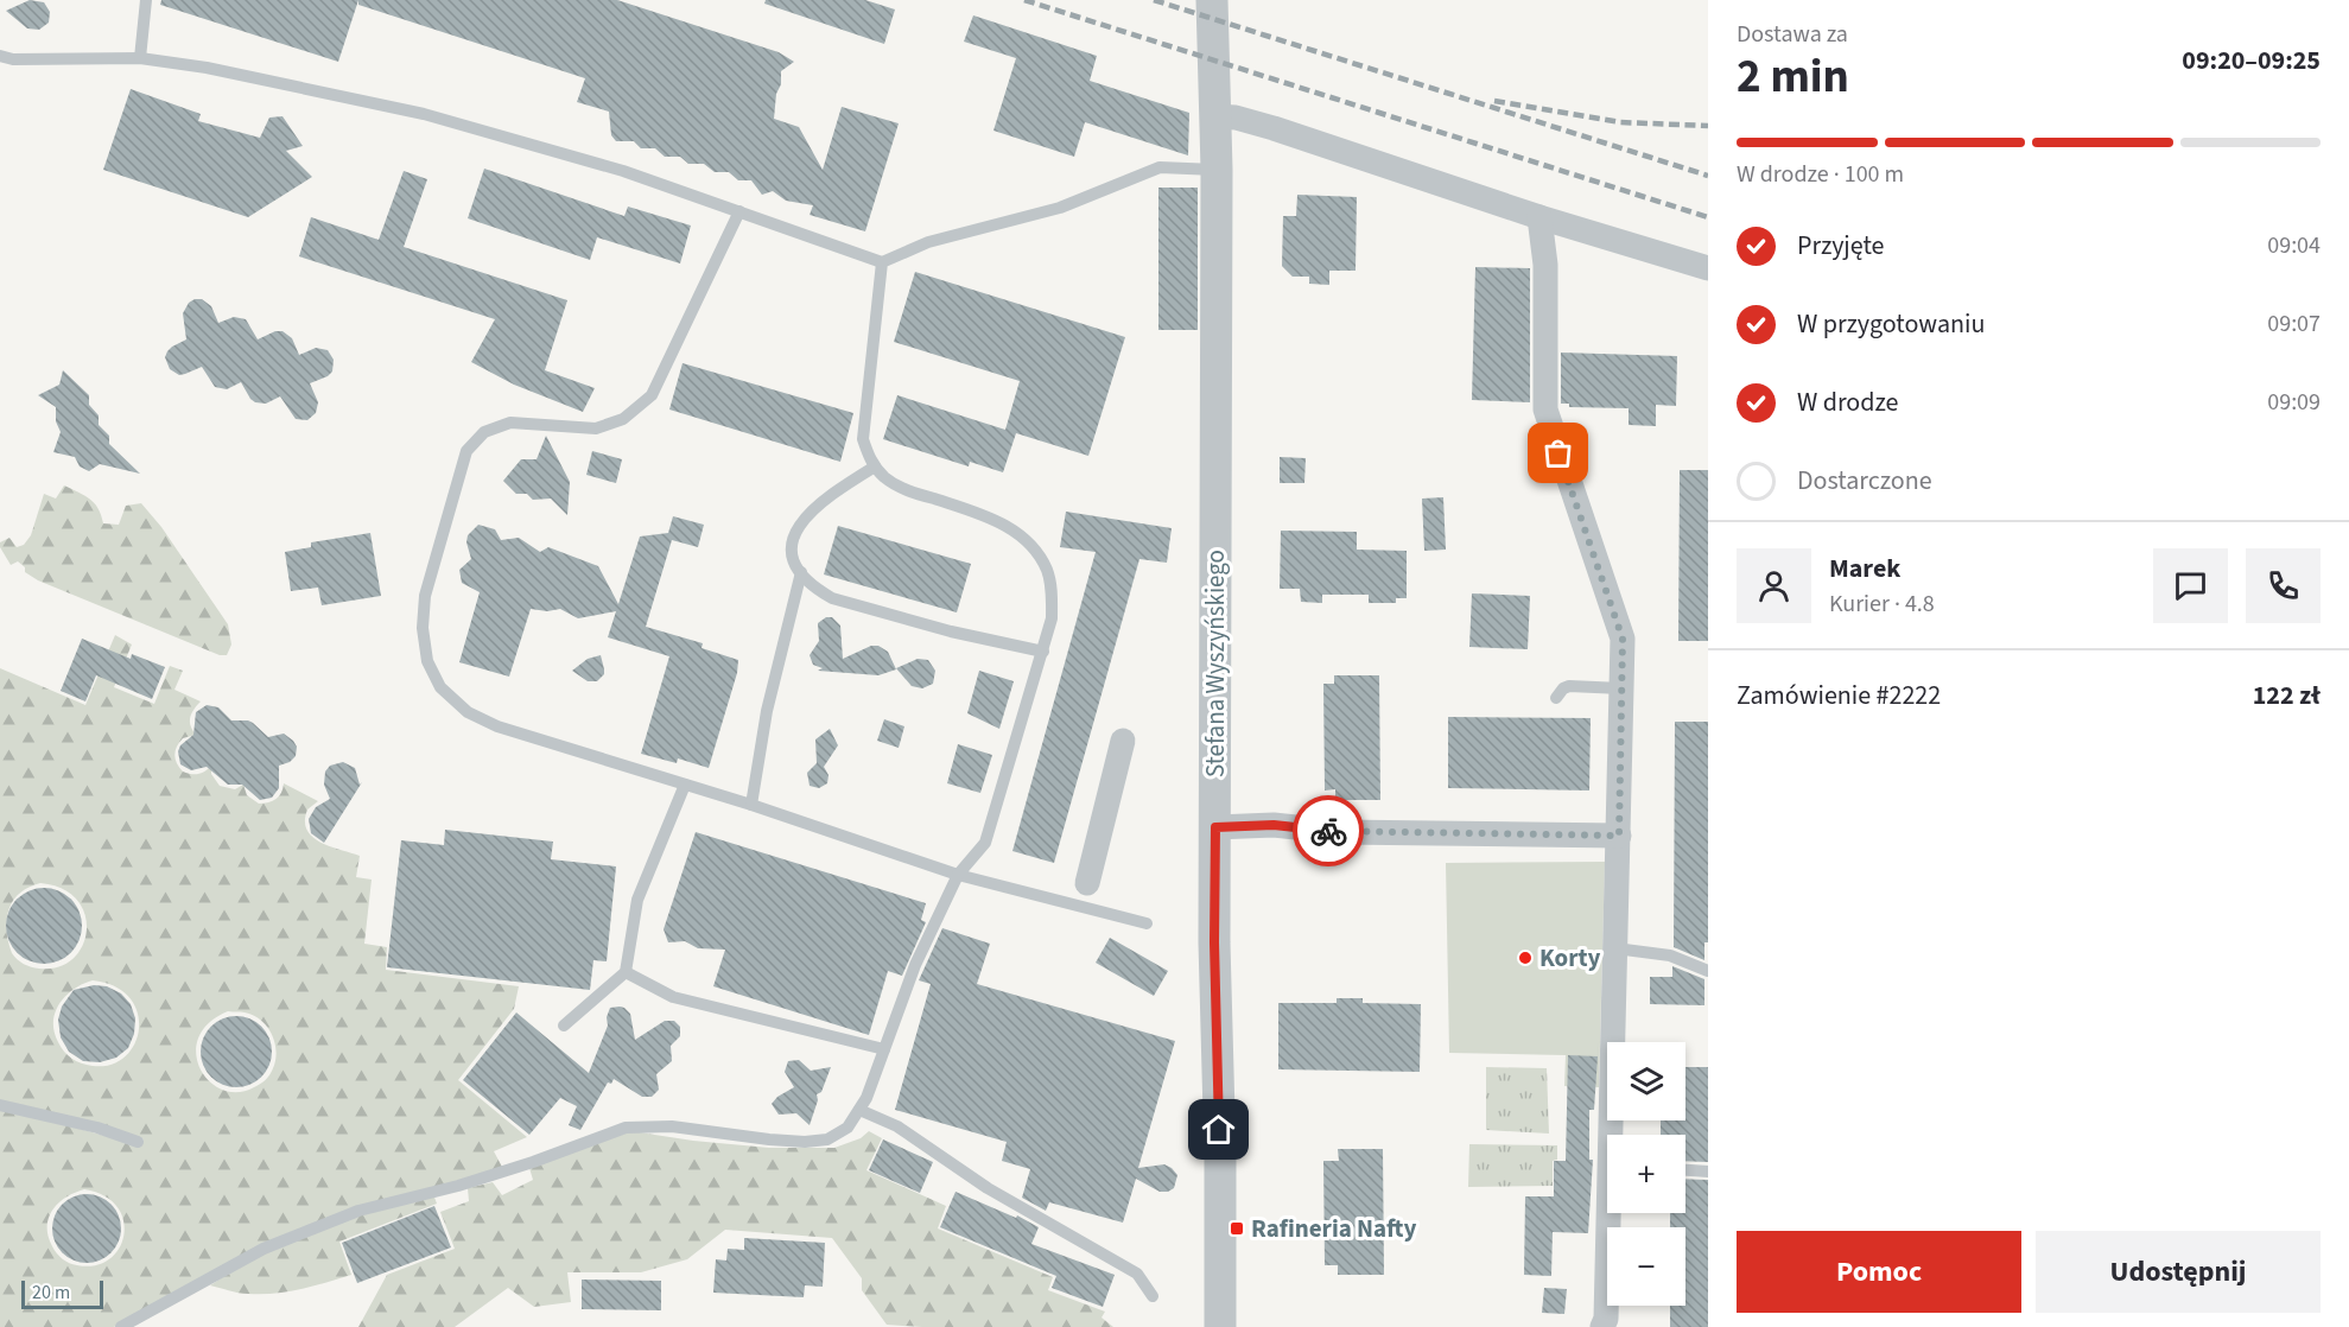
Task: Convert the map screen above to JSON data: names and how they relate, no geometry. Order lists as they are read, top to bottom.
{
  "streets": {
    "street": ["Stefana Wyszyńskiego"]
  },
  "places": {
    "other": ["Korty"],
    "transit": ["Rafineria Nafty"]
  },
  "scale_bar": "20 m",
  "page": {
    "heading": ["2 min", "Dostawa za", "09:20–09:25"],
    "panel": [
      "Marek",
      "Kurier · 4.8",
      "Zamówienie #2222",
      "122 zł"
    ],
    "bar": "W drodze · 100 m",
    "list": [
      ["Przyjęte", "09:04"],
      ["W przygotowaniu", "09:07"],
      ["W drodze", "09:09"],
      "Dostarczone"
    ],
    "map_buttons": ["+", "−"],
    "buttons": ["Pomoc", "Udostępnij"],
    "scale": "20 m"
  }
}
